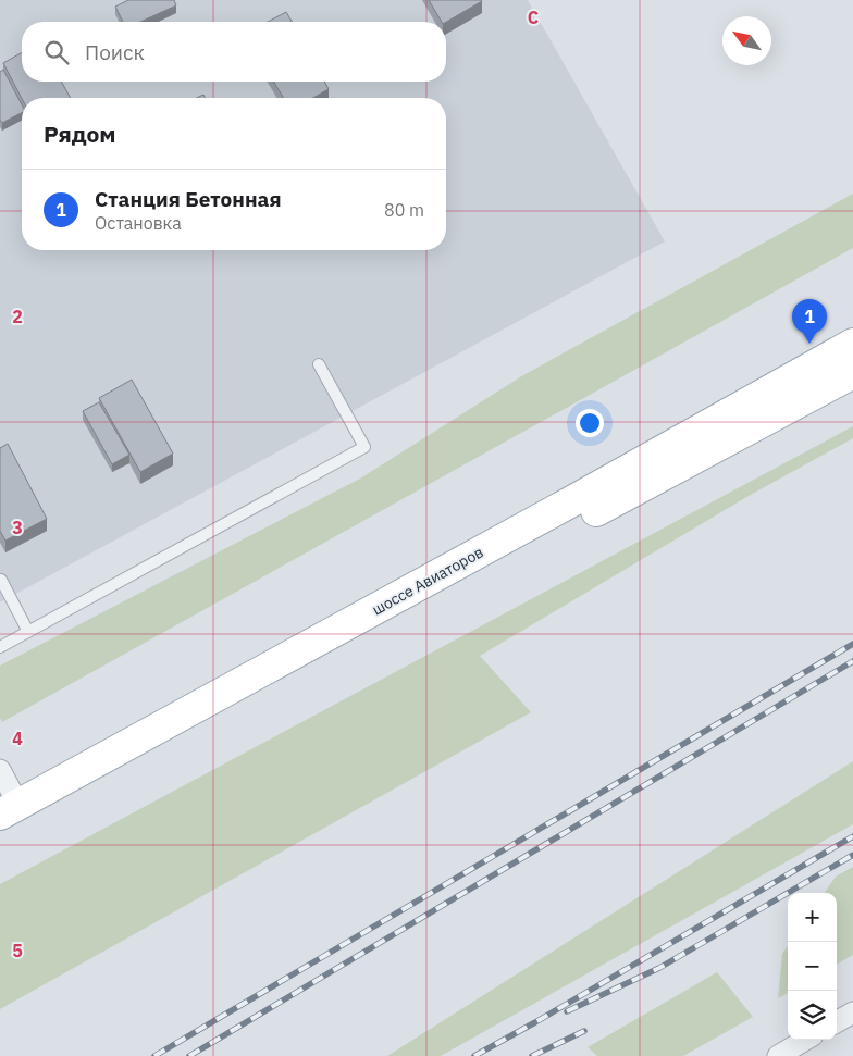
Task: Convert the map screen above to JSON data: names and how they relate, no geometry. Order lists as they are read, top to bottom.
{
  "streets": {
    "main road": ["шоссе Авиаторов"]
  },
  "north": "top left",
  "page": {
    "search": "Поиск",
    "heading": "Рядом",
    "list": [
      {
        "mark": "1",
        "name": "Станция Бетонная",
        "note": "Остановка",
        "value": "80 m"
      }
    ],
    "pins": "1",
    "map_buttons": ["+", "−"]
  },
  "grid": {
    "columns": ["C"],
    "rows": [
      "2",
      "3",
      "4",
      "5"
    ]
  }
}
